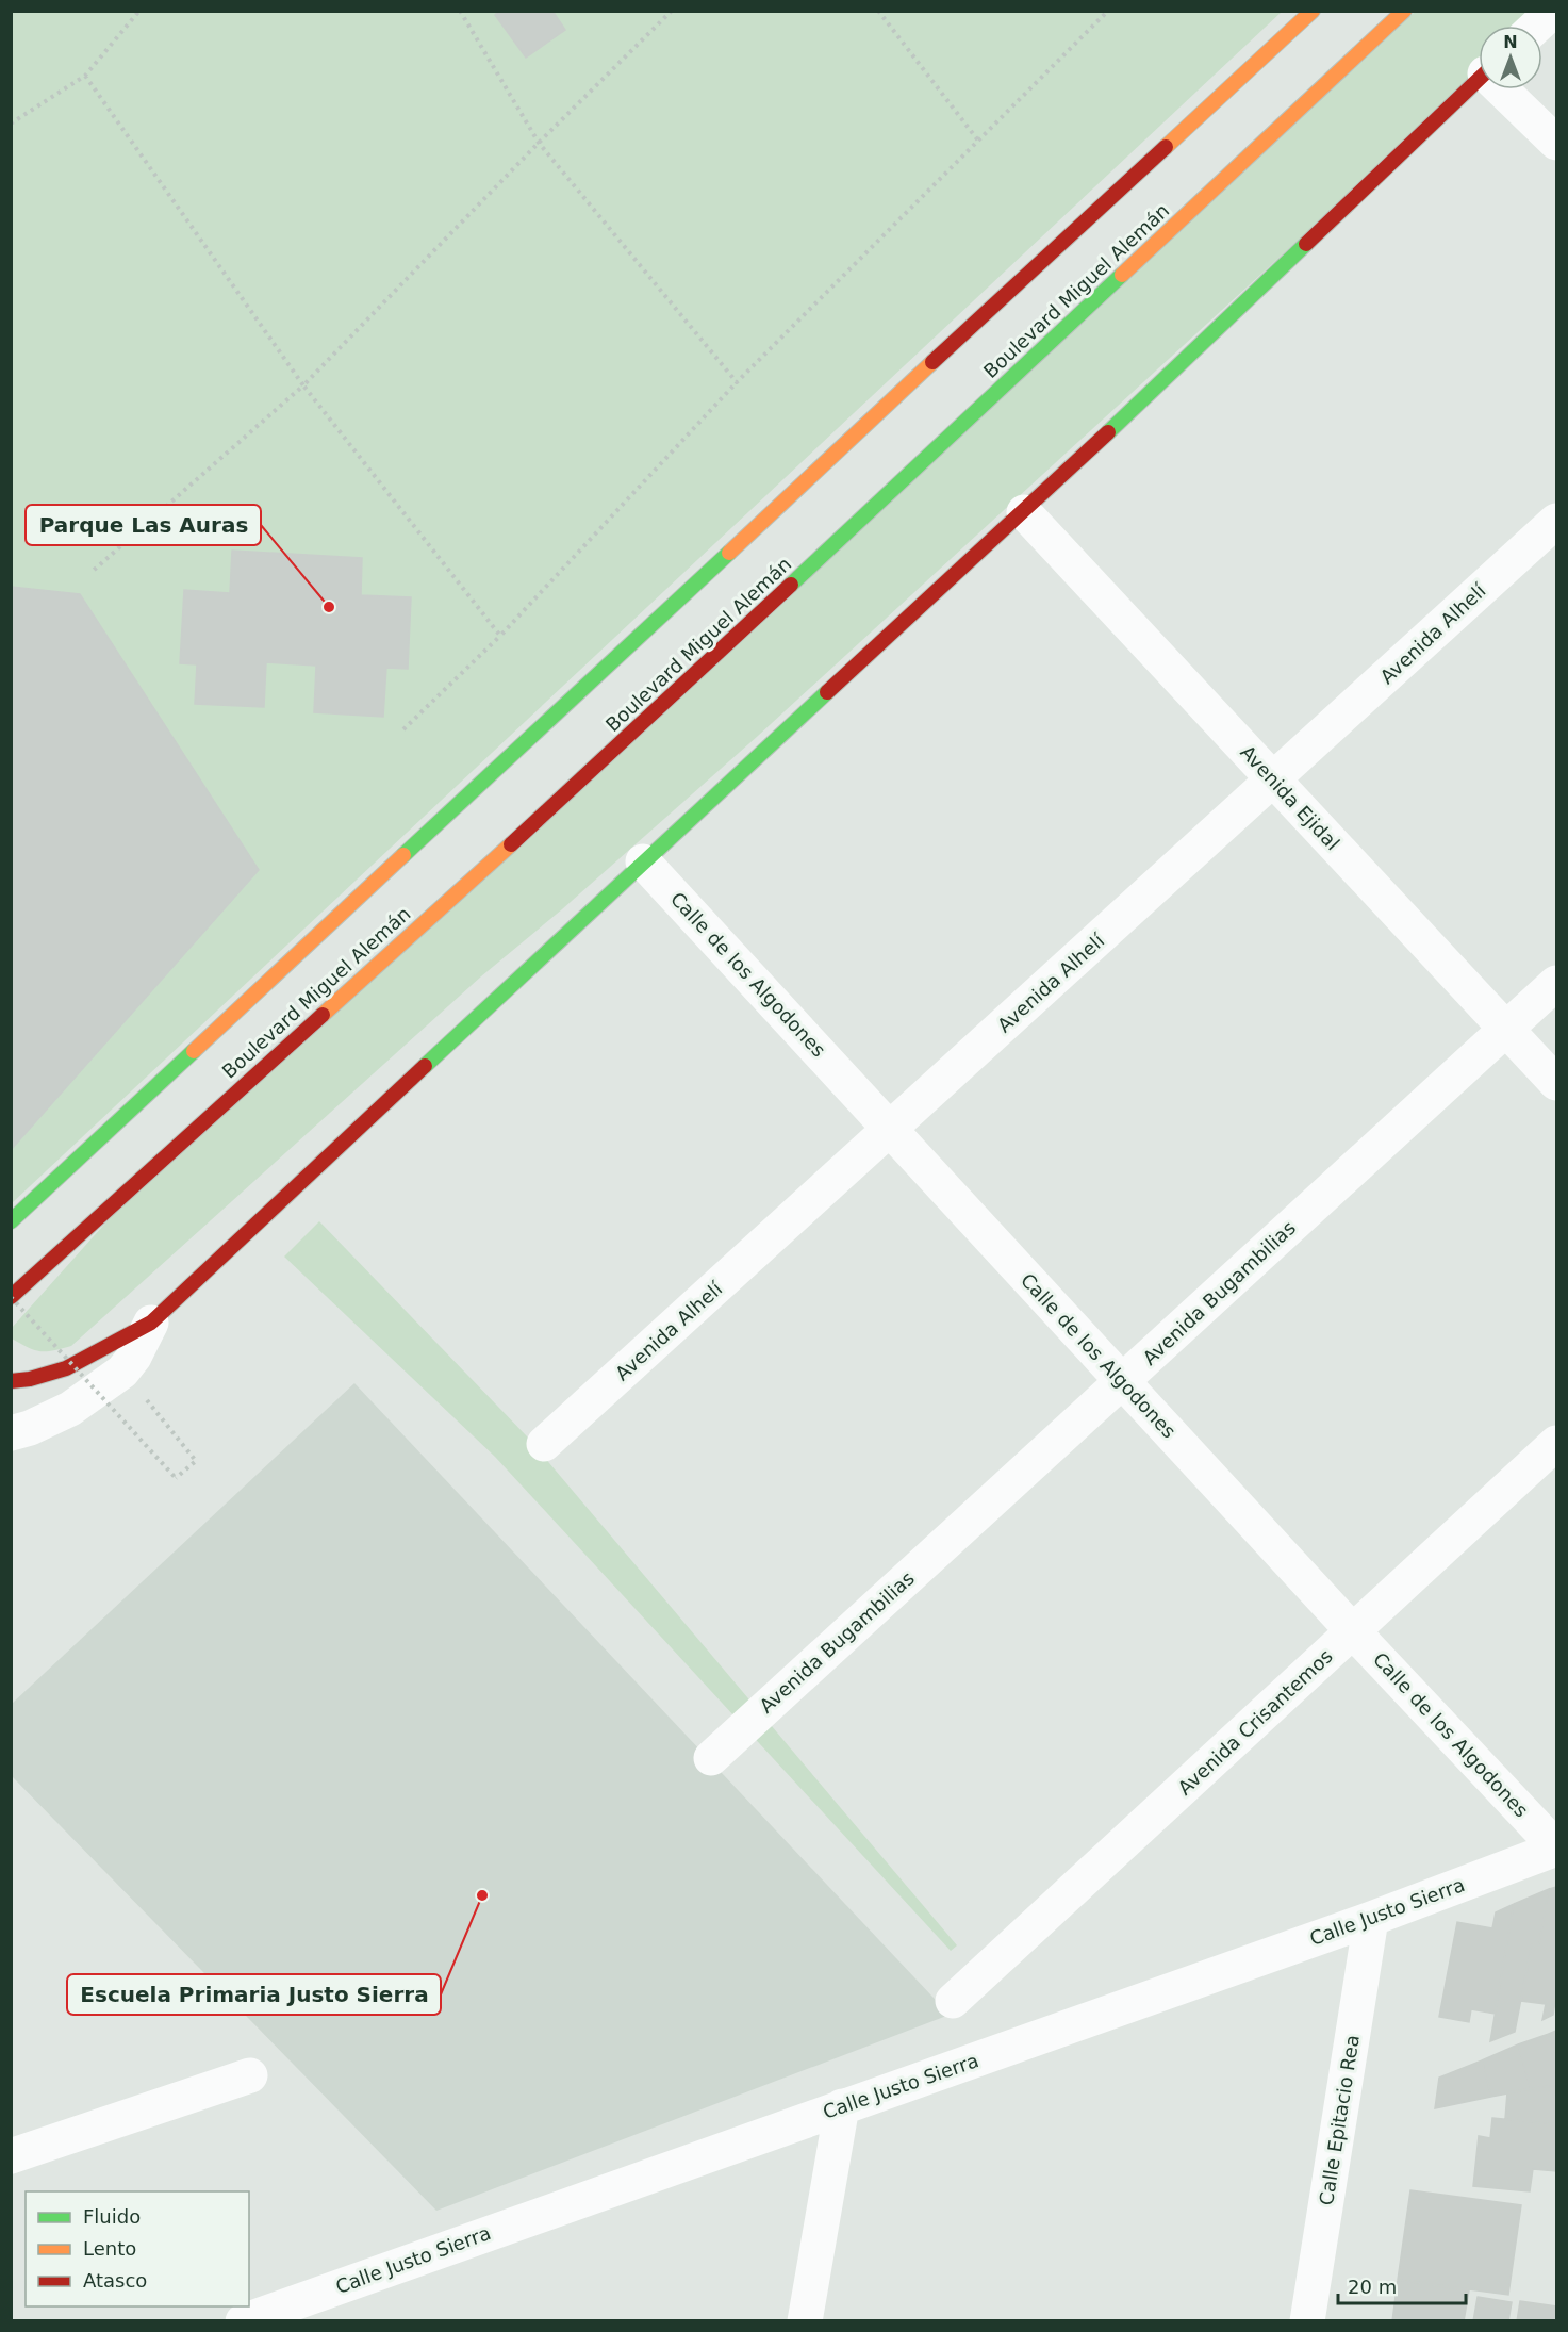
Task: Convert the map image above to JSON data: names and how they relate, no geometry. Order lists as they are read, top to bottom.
{
  "streets": {
    "main road": ["Boulevard Miguel Alemán"],
    "street": [
      "Avenida Alhelí",
      "Avenida Ejidal",
      "Calle de los Algodones",
      "Avenida Bugambilias",
      "Avenida Crisantemos",
      "Calle Justo Sierra",
      "Calle Epitacio Rea"
    ]
  },
  "crossings": [
    ["Avenida Alhelí", "Avenida Ejidal"],
    ["Avenida Alhelí", "Calle de los Algodones"],
    ["Avenida Ejidal", "Avenida Bugambilias"],
    ["Calle de los Algodones", "Avenida Bugambilias"],
    ["Calle de los Algodones", "Avenida Crisantemos"],
    ["Calle de los Algodones", "Calle Justo Sierra"],
    ["Calle Justo Sierra", "Calle Epitacio Rea"]
  ],
  "places": ["Parque Las Auras", "Escuela Primaria Justo Sierra"],
  "legend": ["Fluido", "Lento", "Atasco"],
  "scale_bar": "20 m",
  "north": "top"
}
